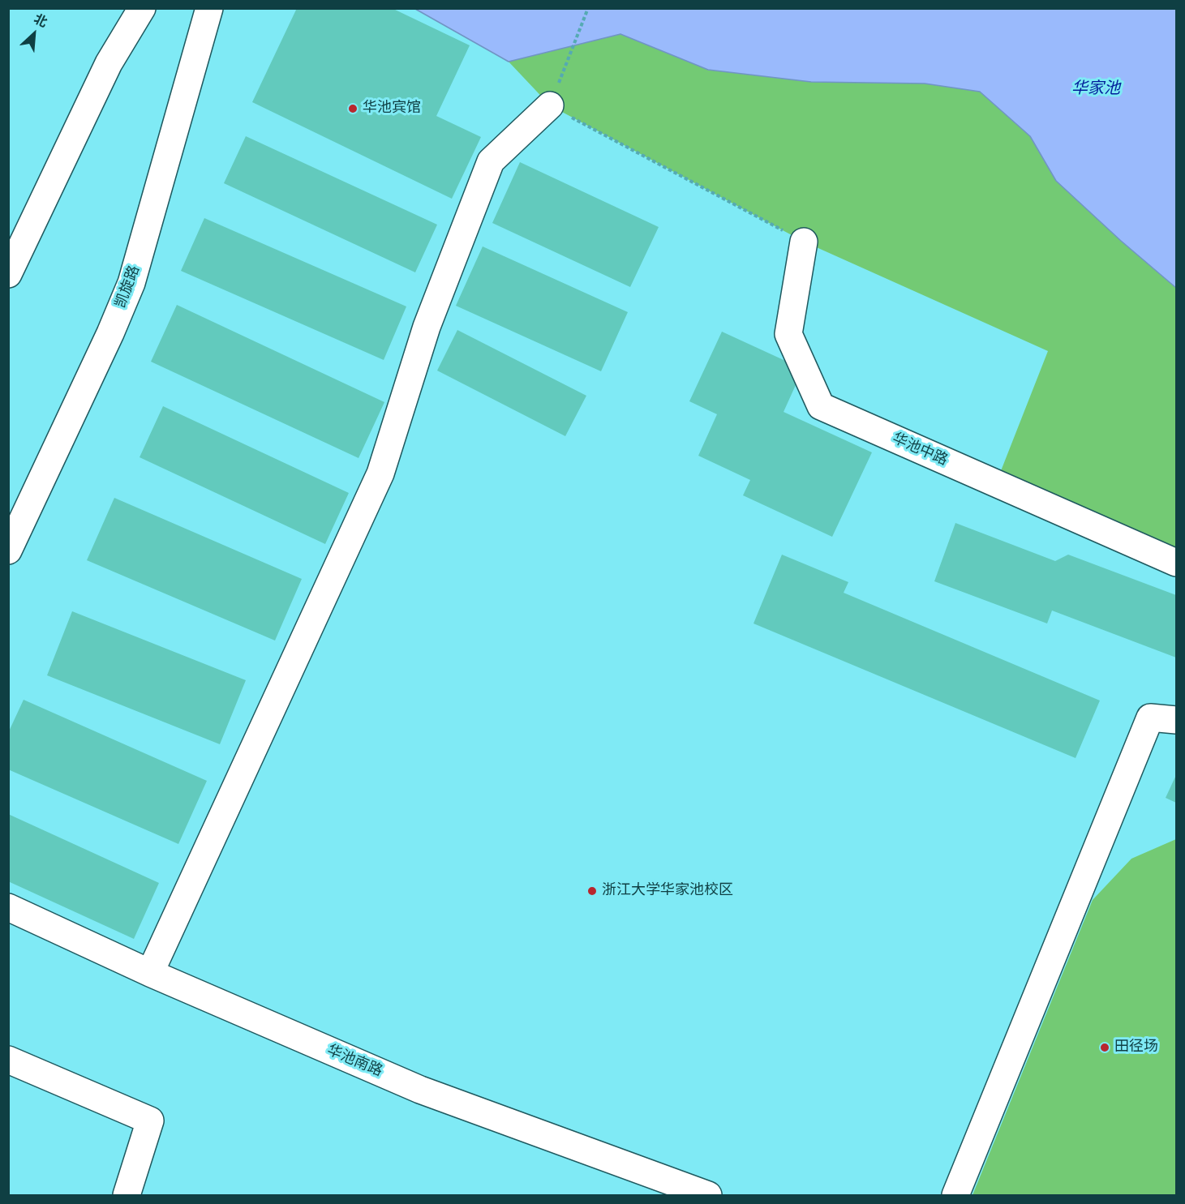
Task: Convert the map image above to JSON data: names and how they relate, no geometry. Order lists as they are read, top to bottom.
{
  "streets": {
    "street": ["凯旋路", "华池中路", "华池南路"]
  },
  "water": ["华家池"],
  "places": ["华池宾馆", "浙江大学华家池校区", "田径场"],
  "north": "top right"
}
